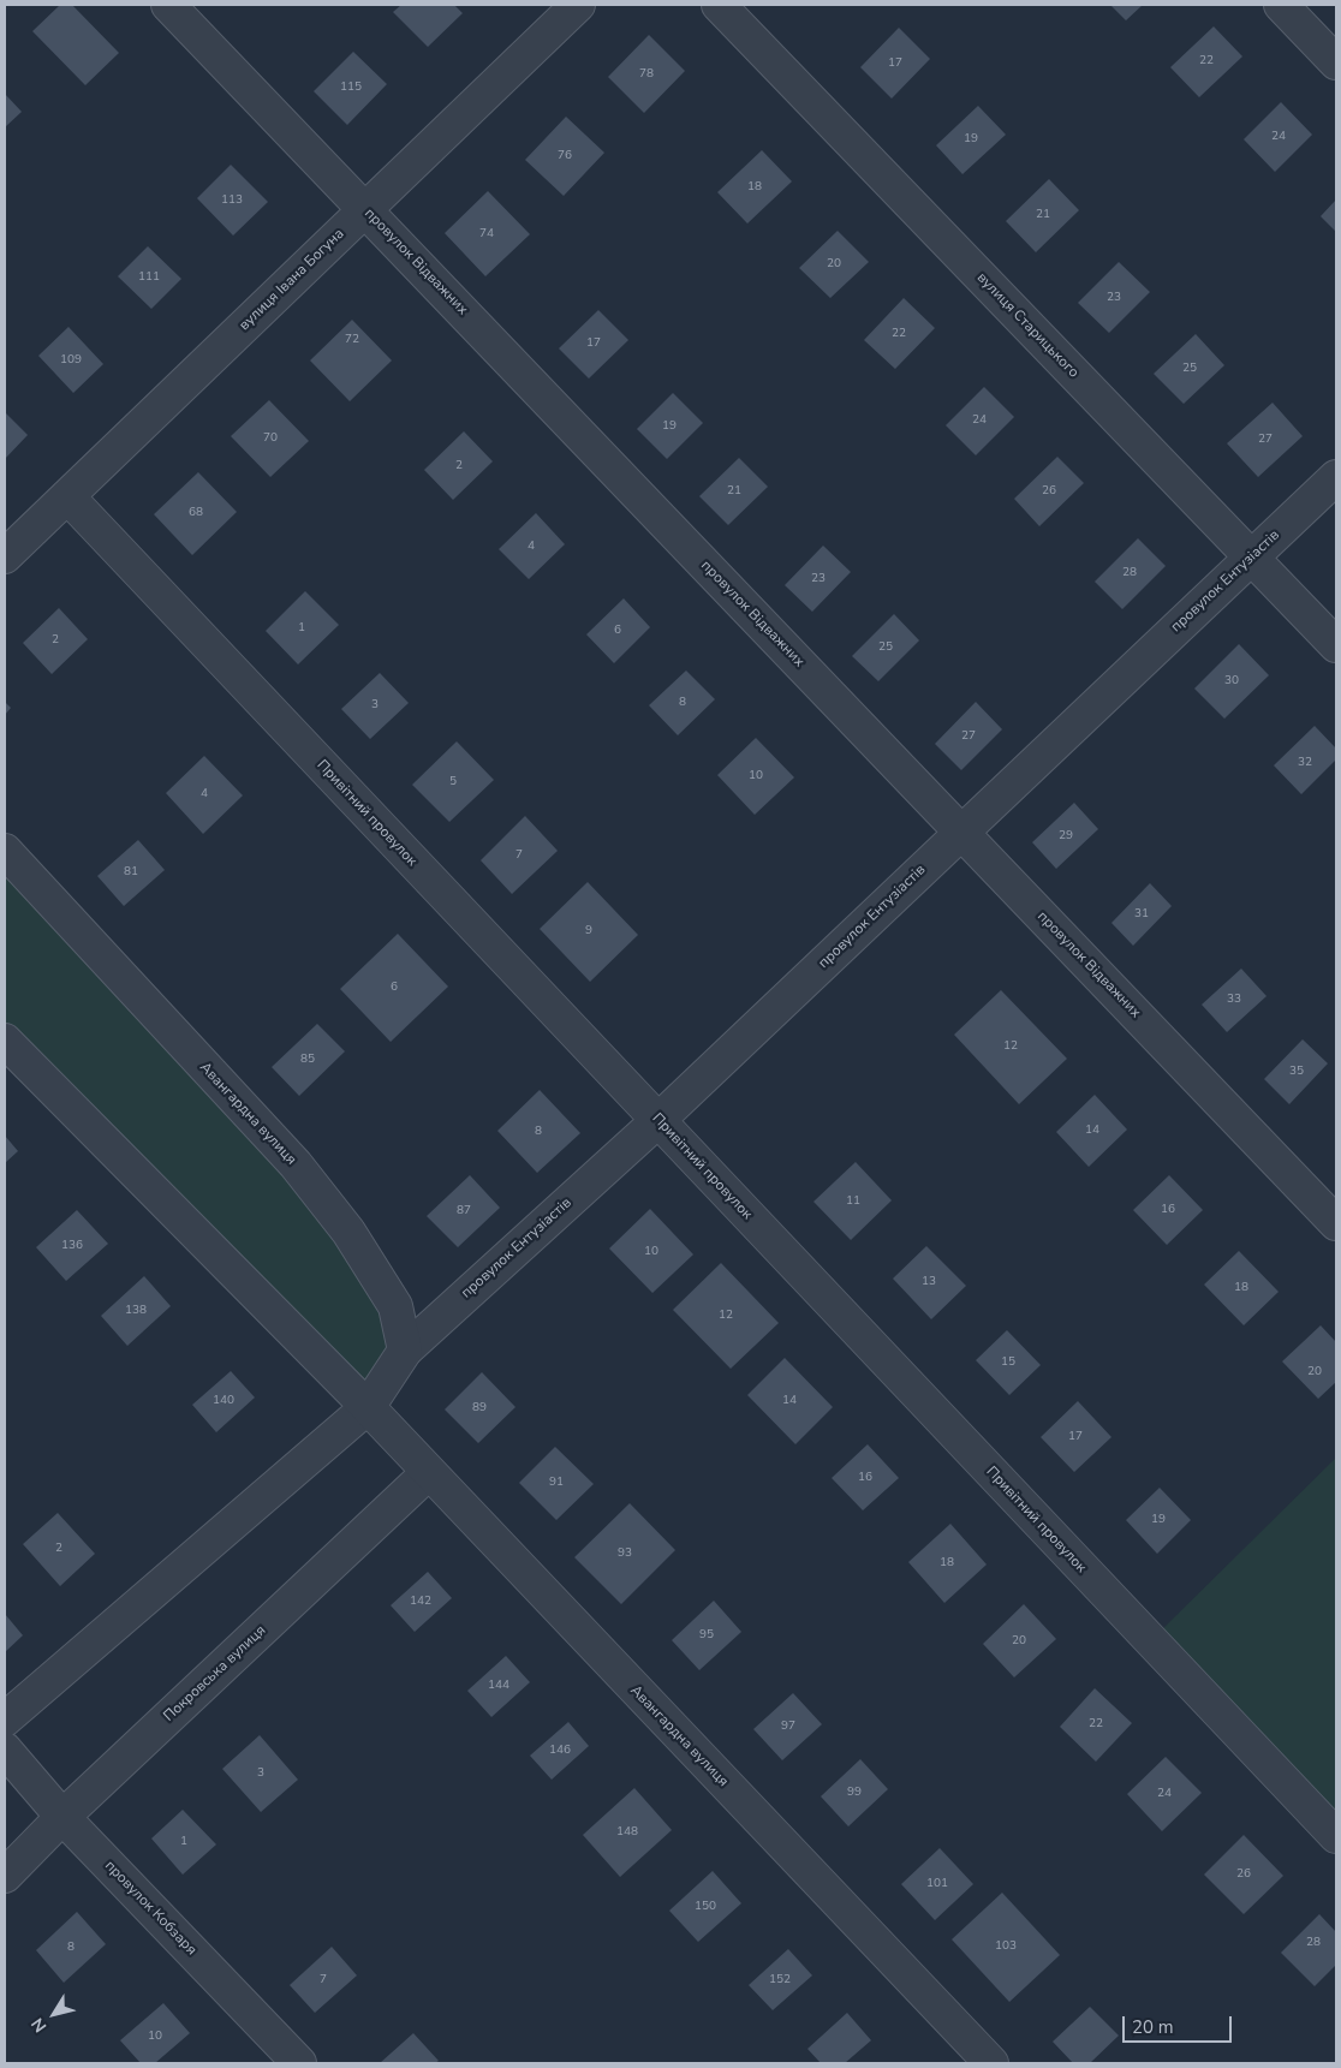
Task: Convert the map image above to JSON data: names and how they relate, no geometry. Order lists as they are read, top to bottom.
{
  "streets": {
    "street": [
      "провулок Відважних",
      "вулиця Івана Богуна",
      "вулиця Старицького",
      "провулок Ентузіастів",
      "Привітний провулок",
      "Авангардна вулиця",
      "Покровська вулиця",
      "провулок Кобзаря"
    ]
  },
  "crossings": [
    ["провулок Відважних", "вулиця Івана Богуна"],
    ["провулок Відважних", "провулок Ентузіастів"],
    ["вулиця Івана Богуна", "Привітний провулок"],
    ["вулиця Старицького", "провулок Ентузіастів"],
    ["провулок Ентузіастів", "Привітний провулок"],
    ["провулок Ентузіастів", "Авангардна вулиця"],
    ["Авангардна вулиця", "Покровська вулиця"],
    ["Покровська вулиця", "провулок Кобзаря"]
  ],
  "house_numbers": [
    "22",
    "17",
    "78",
    "115",
    "24",
    "19",
    "76",
    "18",
    "113",
    "21",
    "74",
    "20",
    "111",
    "23",
    "22",
    "72",
    "17",
    "109",
    "25",
    "24",
    "19",
    "70",
    "27",
    "2",
    "21",
    "26",
    "68",
    "4",
    "28",
    "23",
    "1",
    "6",
    "2",
    "25",
    "30",
    "8",
    "3",
    "27",
    "32",
    "10",
    "5",
    "4",
    "29",
    "7",
    "81",
    "31",
    "9",
    "6",
    "33",
    "12",
    "85",
    "35",
    "14",
    "8",
    "11",
    "16",
    "87",
    "136",
    "10",
    "13",
    "18",
    "138",
    "12",
    "15",
    "20",
    "140",
    "14",
    "89",
    "17",
    "16",
    "91",
    "19",
    "2",
    "93",
    "18",
    "142",
    "95",
    "20",
    "144",
    "22",
    "97",
    "146",
    "3",
    "99",
    "24",
    "148",
    "1",
    "26",
    "101",
    "150",
    "28",
    "103",
    "8",
    "7",
    "152",
    "10"
  ],
  "scale_bar": "20 m",
  "north": "bottom left"
}
